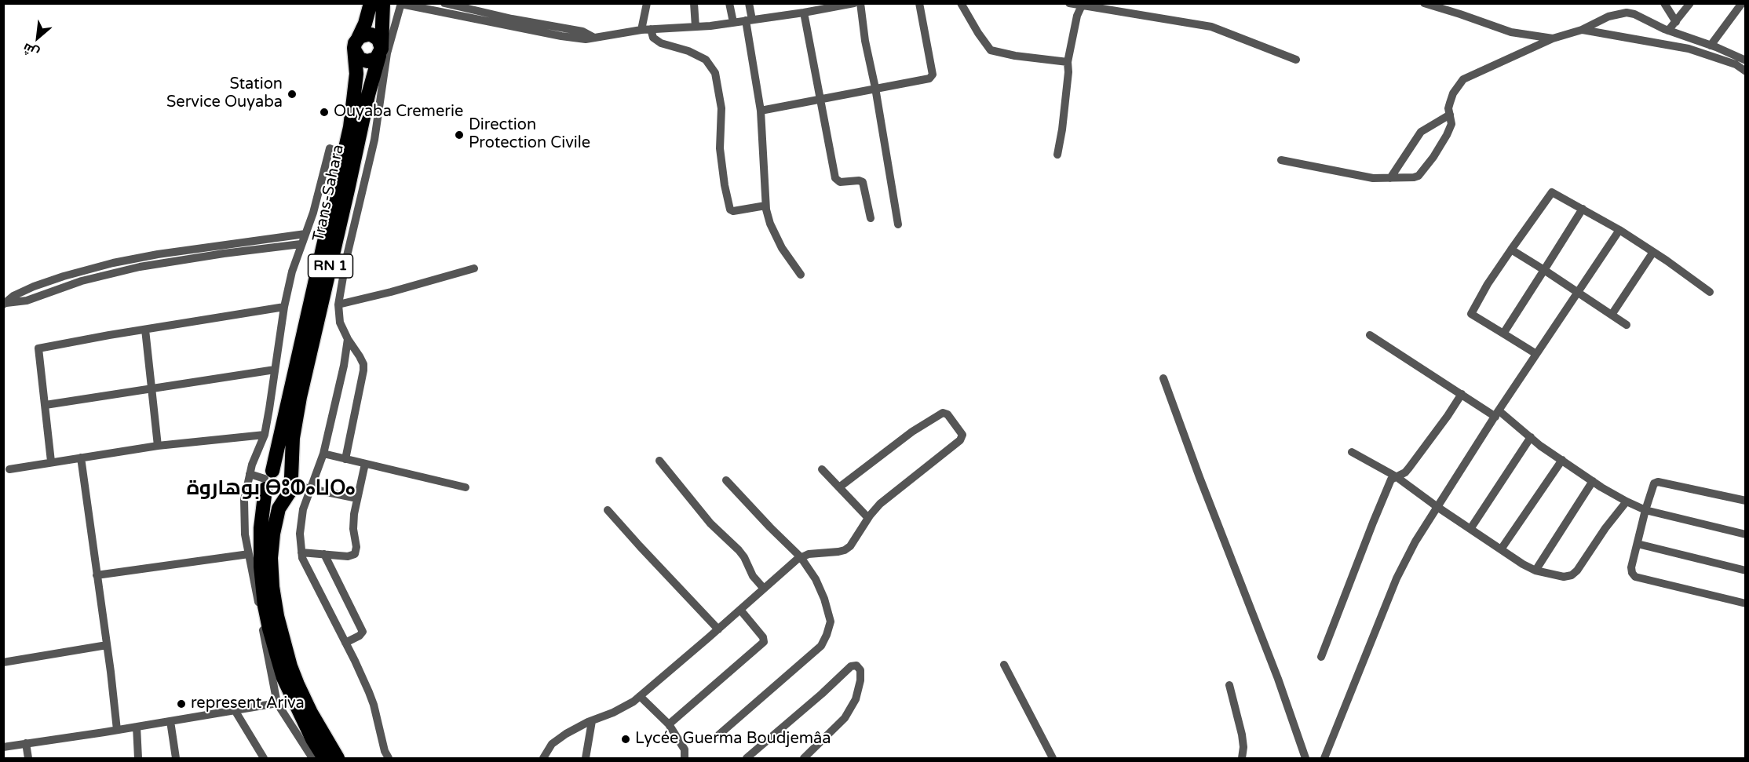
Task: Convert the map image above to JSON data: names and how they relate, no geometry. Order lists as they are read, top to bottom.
{
  "streets": {
    "highway": ["Trans-Sahara", "RN 1"]
  },
  "districts": ["بوهاروة ⴱⵓⵀⴰⵡⵔⴰ"],
  "places": [
    "Station Service Ouyaba",
    "Ouyaba Cremerie",
    "Direction Protection Civile",
    "represent Ariva",
    "Lycée Guerma Boudjemâa"
  ],
  "north": "bottom left"
}
